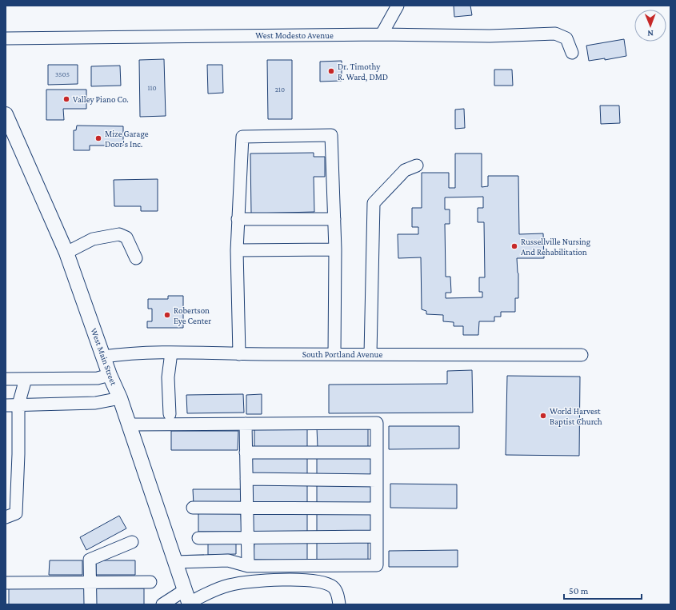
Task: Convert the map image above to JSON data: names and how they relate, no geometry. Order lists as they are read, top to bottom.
{
  "streets": {
    "main road": ["West Main Street"],
    "street": ["West Modesto Avenue", "South Portland Avenue"]
  },
  "crossings": [
    ["South Portland Avenue", "West Main Street"]
  ],
  "places": [
    "Dr. Timothy R. Ward, DMD",
    "Valley Piano Co.",
    "Mize Garage Door's Inc.",
    "Russellville Nursing And Rehabilitation",
    "Robertson Eye Center",
    "World Harvest Baptist Church"
  ],
  "house_numbers": ["3505", "110", "210"],
  "scale_bar": "50 m",
  "north": "bottom"
}
